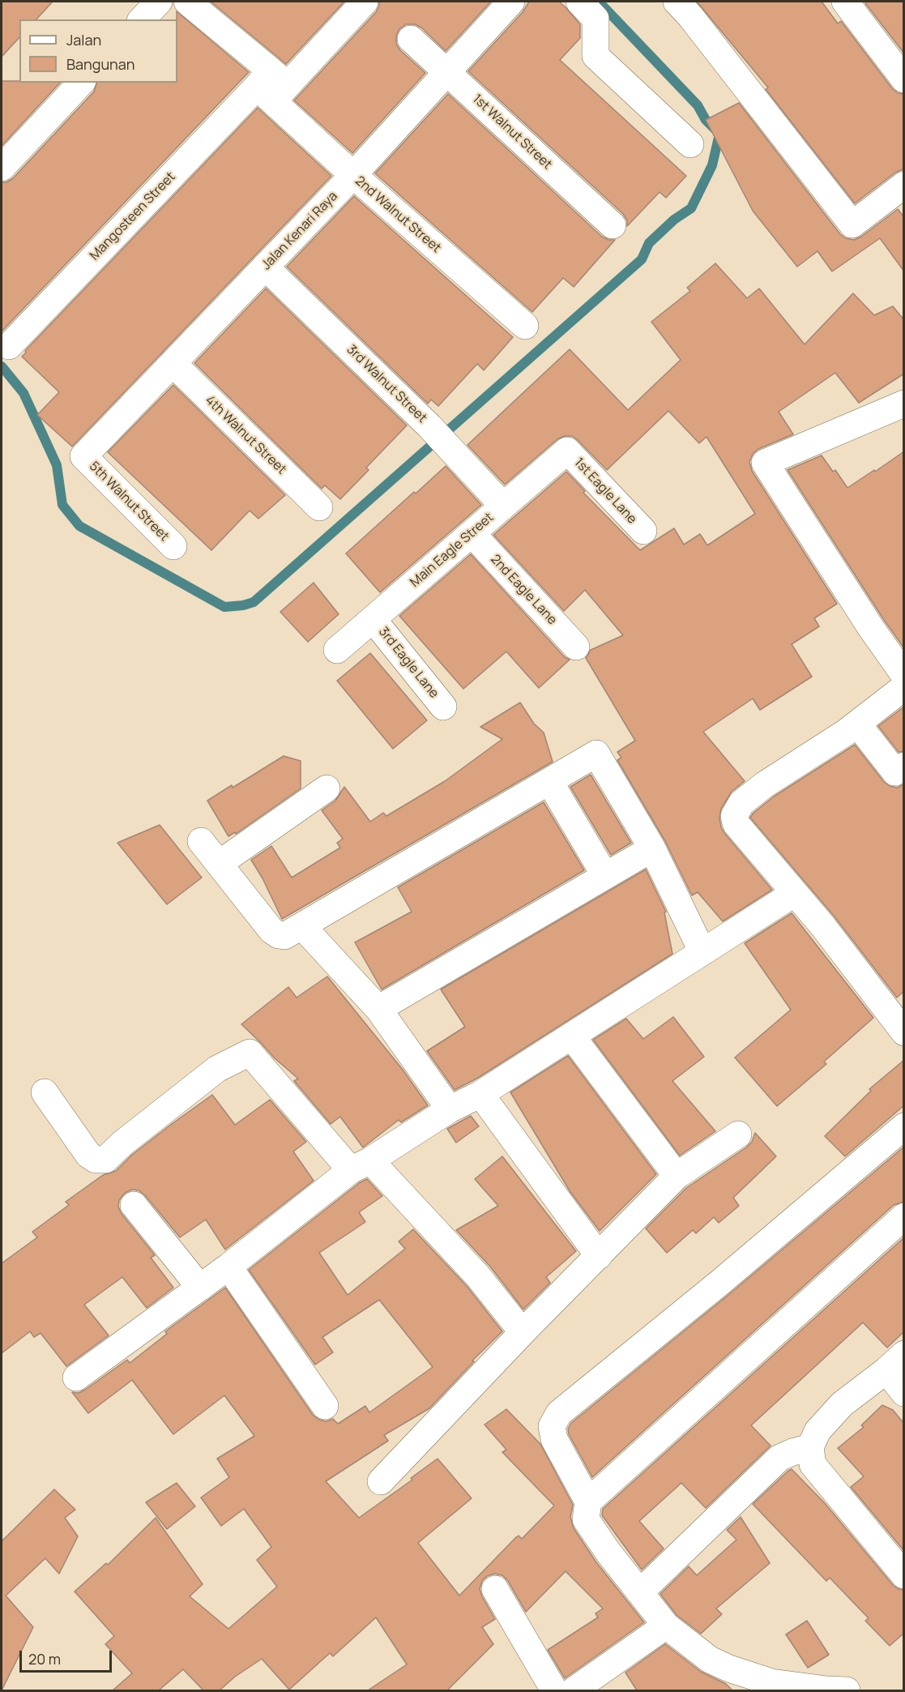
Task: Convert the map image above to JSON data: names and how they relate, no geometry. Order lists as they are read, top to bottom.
{
  "streets": {
    "street": [
      "1st Walnut Street",
      "2nd Walnut Street",
      "Mangosteen Street",
      "Jalan Kenari Raya",
      "3rd Walnut Street",
      "4th Walnut Street",
      "1st Eagle Lane",
      "5th Walnut Street",
      "Main Eagle Street",
      "2nd Eagle Lane",
      "3rd Eagle Lane"
    ]
  },
  "crossings": [
    ["1st Walnut Street", "Jalan Kenari Raya"],
    ["2nd Walnut Street", "Mangosteen Street"],
    ["2nd Walnut Street", "Jalan Kenari Raya"],
    ["Jalan Kenari Raya", "3rd Walnut Street"],
    ["Jalan Kenari Raya", "4th Walnut Street"],
    ["Jalan Kenari Raya", "5th Walnut Street"],
    ["3rd Walnut Street", "Main Eagle Street"],
    ["1st Eagle Lane", "Main Eagle Street"],
    ["Main Eagle Street", "2nd Eagle Lane"],
    ["Main Eagle Street", "3rd Eagle Lane"]
  ],
  "legend": ["Jalan", "Bangunan"],
  "scale_bar": "20 m"
}
